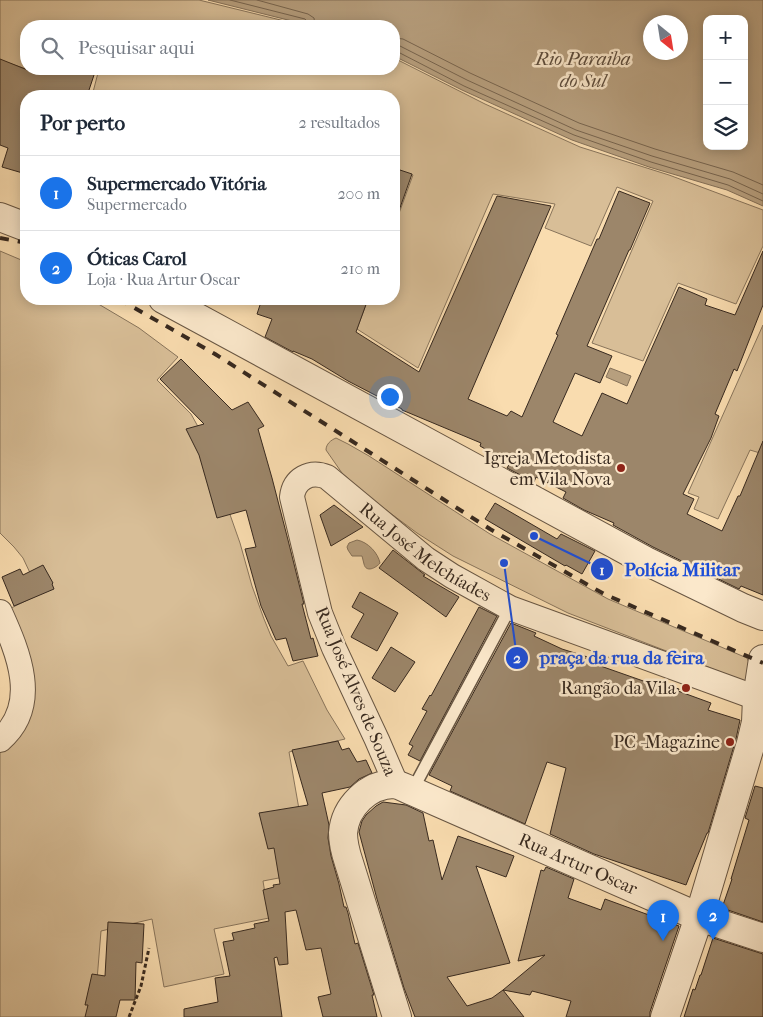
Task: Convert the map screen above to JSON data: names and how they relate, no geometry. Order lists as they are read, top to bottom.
{
  "streets": {
    "street": ["Rua José Melchíades", "Rua José Alves de Souza", "Rua Artur Oscar"]
  },
  "crossings": [
    ["Rua José Melchíades", "Rua José Alves de Souza"],
    ["Rua José Alves de Souza", "Rua Artur Oscar"]
  ],
  "water": ["Rio Paraiba do Sul"],
  "places": [
    "Igreja Metodista em Vila Nova",
    "Polícia Militar",
    "praça da rua da feira",
    "Rangão da Vila",
    "PC -Magazine"
  ],
  "north": "bottom right",
  "page": {
    "map_buttons": ["+", "−"],
    "search": "Pesquisar aqui",
    "heading": ["Por perto", "2 resultados"],
    "list": [
      {
        "mark": "1",
        "name": "Supermercado Vitória",
        "note": "Supermercado",
        "value": "200 m"
      },
      {
        "mark": "2",
        "name": "Óticas Carol",
        "note": "Loja · Rua Artur Oscar",
        "value": "210 m"
      }
    ],
    "pins": ["2", "1"]
  }
}
